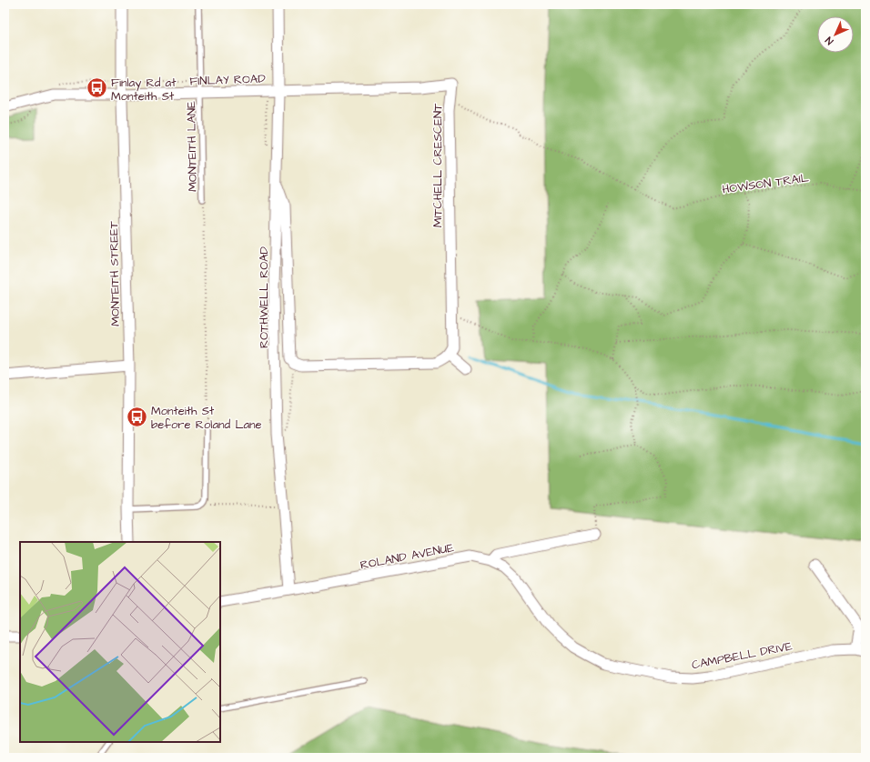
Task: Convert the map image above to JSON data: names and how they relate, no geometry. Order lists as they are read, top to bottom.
{
  "streets": {
    "street": [
      "FINLAY ROAD",
      "MITCHELL CRESCENT",
      "MONTEITH STREET",
      "ROTHWELL ROAD",
      "ROLAND AVENUE",
      "CAMPBELL DRIVE"
    ],
    "lane": ["MONTEITH LANE"],
    "path": ["HOWSON TRAIL"]
  },
  "crossings": [
    ["FINLAY ROAD", "MONTEITH LANE"],
    ["FINLAY ROAD", "MITCHELL CRESCENT"],
    ["FINLAY ROAD", "MONTEITH STREET"],
    ["FINLAY ROAD", "ROTHWELL ROAD"],
    ["MITCHELL CRESCENT", "HOWSON TRAIL"],
    ["MITCHELL CRESCENT", "ROTHWELL ROAD"],
    ["ROTHWELL ROAD", "ROLAND AVENUE"],
    ["ROLAND AVENUE", "CAMPBELL DRIVE"]
  ],
  "places": {
    "bus stop": ["Finlay Rd at Monteith St", "Monteith St before Roland Lane"]
  },
  "north": "bottom left"
}
